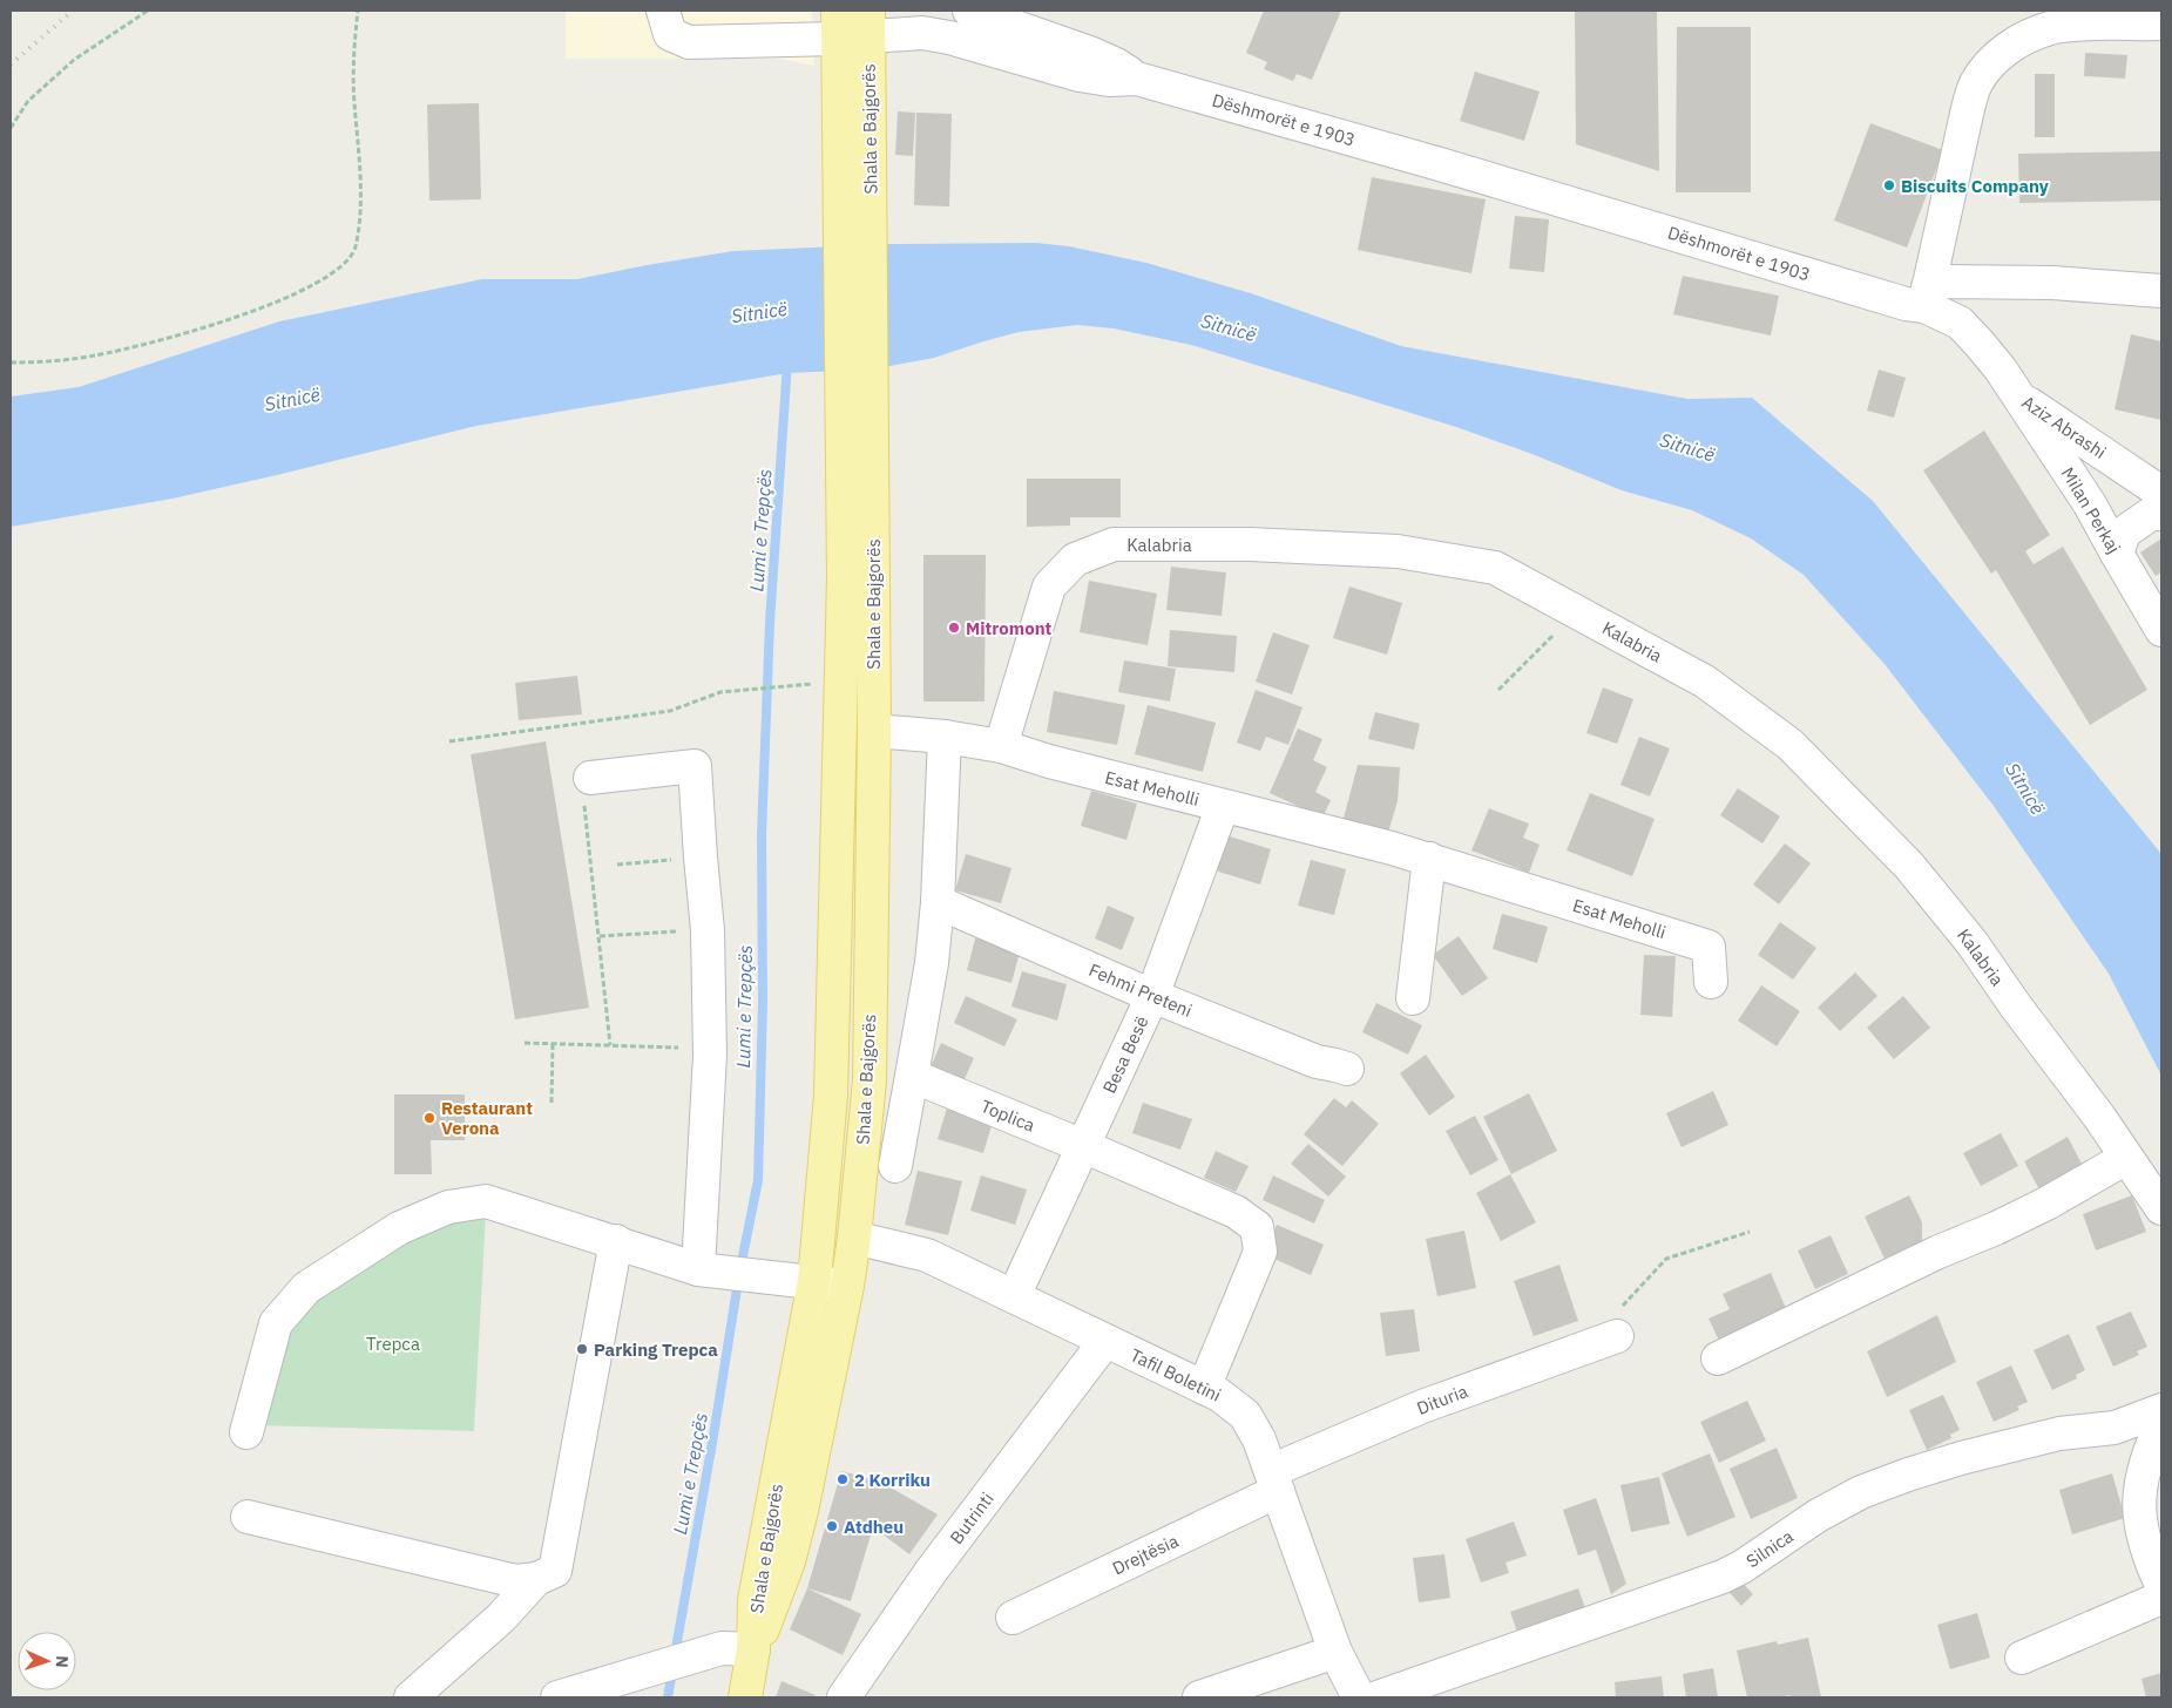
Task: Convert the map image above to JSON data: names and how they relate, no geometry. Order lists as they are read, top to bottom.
{
  "streets": {
    "main road": ["Shala e Bajgorës"],
    "street": [
      "Dëshmorët e 1903",
      "Aziz Abrashi",
      "Milan Perkaj",
      "Kalabria",
      "Esat Meholli",
      "Fehmi Preteni",
      "Besa Besë",
      "Toplica",
      "Tafil Boletini",
      "Dituria",
      "Butrinti",
      "Silnica",
      "Drejtësia"
    ]
  },
  "crossings": [
    ["Dëshmorët e 1903", "Shala e Bajgorës"],
    ["Dëshmorët e 1903", "Aziz Abrashi"],
    ["Shala e Bajgorës", "Esat Meholli"],
    ["Shala e Bajgorës", "Tafil Boletini"],
    ["Aziz Abrashi", "Milan Perkaj"],
    ["Kalabria", "Esat Meholli"],
    ["Esat Meholli", "Besa Besë"],
    ["Fehmi Preteni", "Besa Besë"],
    ["Besa Besë", "Toplica"],
    ["Besa Besë", "Tafil Boletini"],
    ["Toplica", "Tafil Boletini"],
    ["Tafil Boletini", "Dituria"],
    ["Tafil Boletini", "Butrinti"],
    ["Tafil Boletini", "Drejtësia"],
    ["Dituria", "Drejtësia"]
  ],
  "water": ["Sitnicë", "Lumi e Trepçës"],
  "parks": ["Trepca"],
  "places": [
    "Biscuits Company",
    "Mitromont",
    "Restaurant Verona",
    "Parking Trepca",
    "2 Korriku",
    "Atdheu"
  ],
  "north": "right"
}
